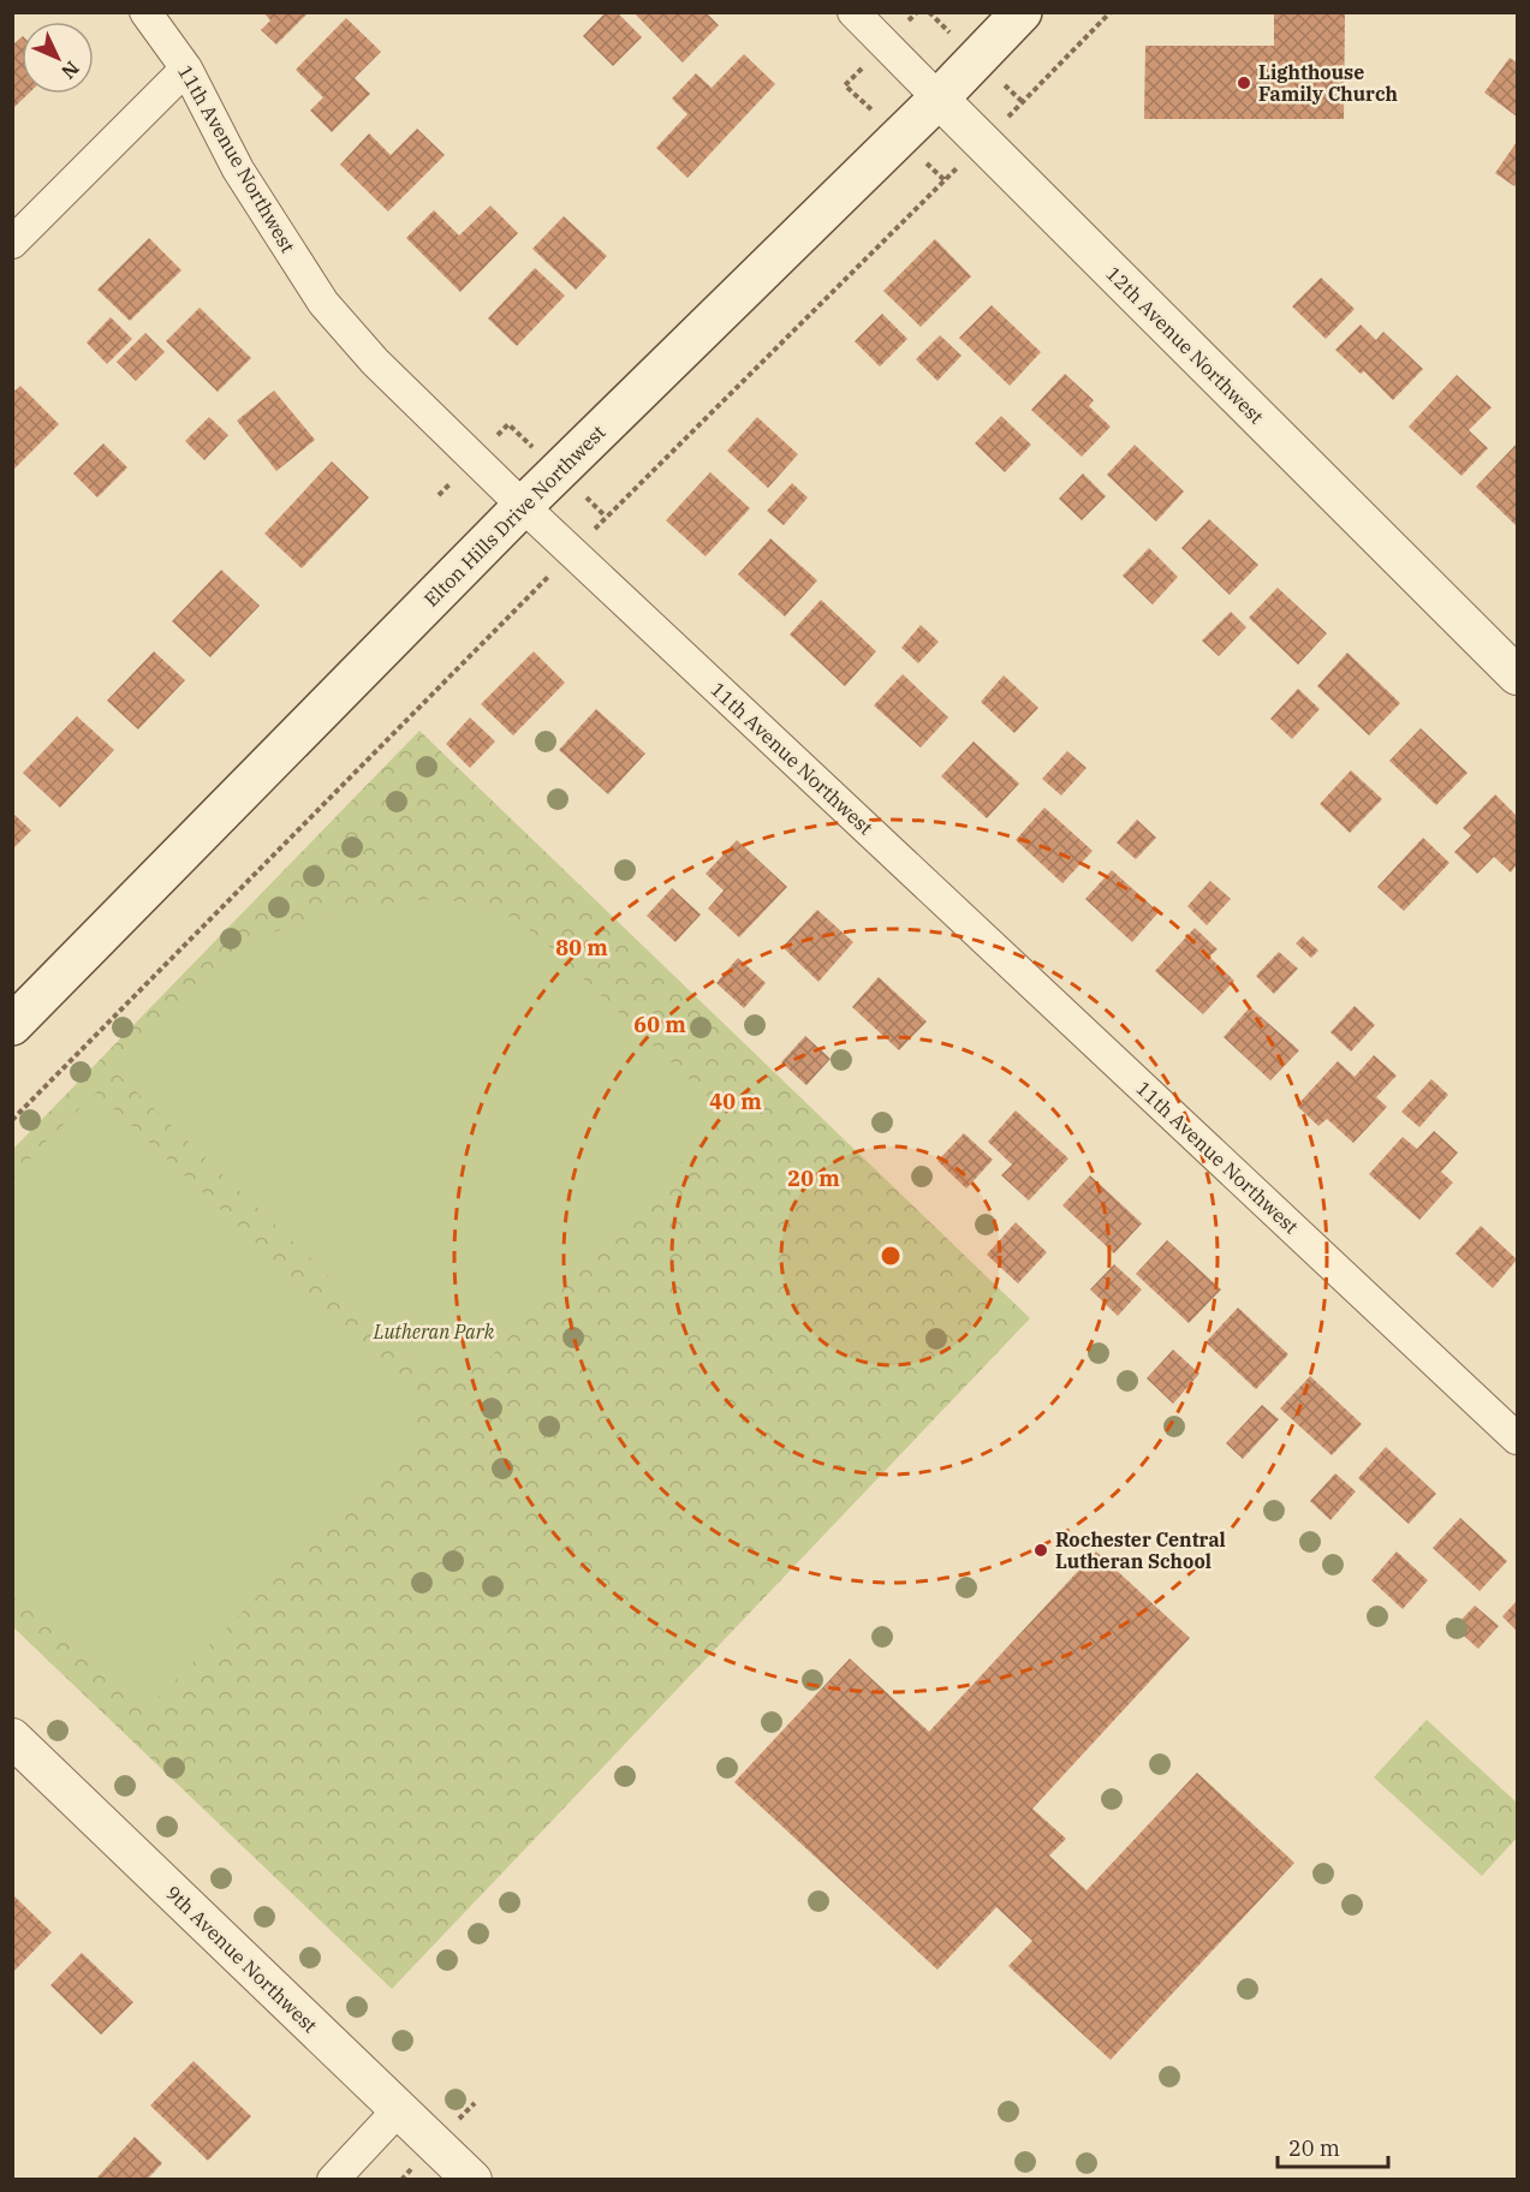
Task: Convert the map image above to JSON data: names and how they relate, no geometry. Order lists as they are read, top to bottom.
{
  "streets": {
    "main road": ["Elton Hills Drive Northwest"],
    "street": ["11th Avenue Northwest", "12th Avenue Northwest", "9th Avenue Northwest"]
  },
  "crossings": [
    ["11th Avenue Northwest", "Elton Hills Drive Northwest"],
    ["12th Avenue Northwest", "Elton Hills Drive Northwest"]
  ],
  "parks": ["Lutheran Park"],
  "places": ["Lighthouse Family Church", "Rochester Central Lutheran School"],
  "scale_bar": "20 m",
  "north": "bottom right",
  "rings": [
    "80 m",
    "60 m",
    "40 m",
    "20 m"
  ]
}
